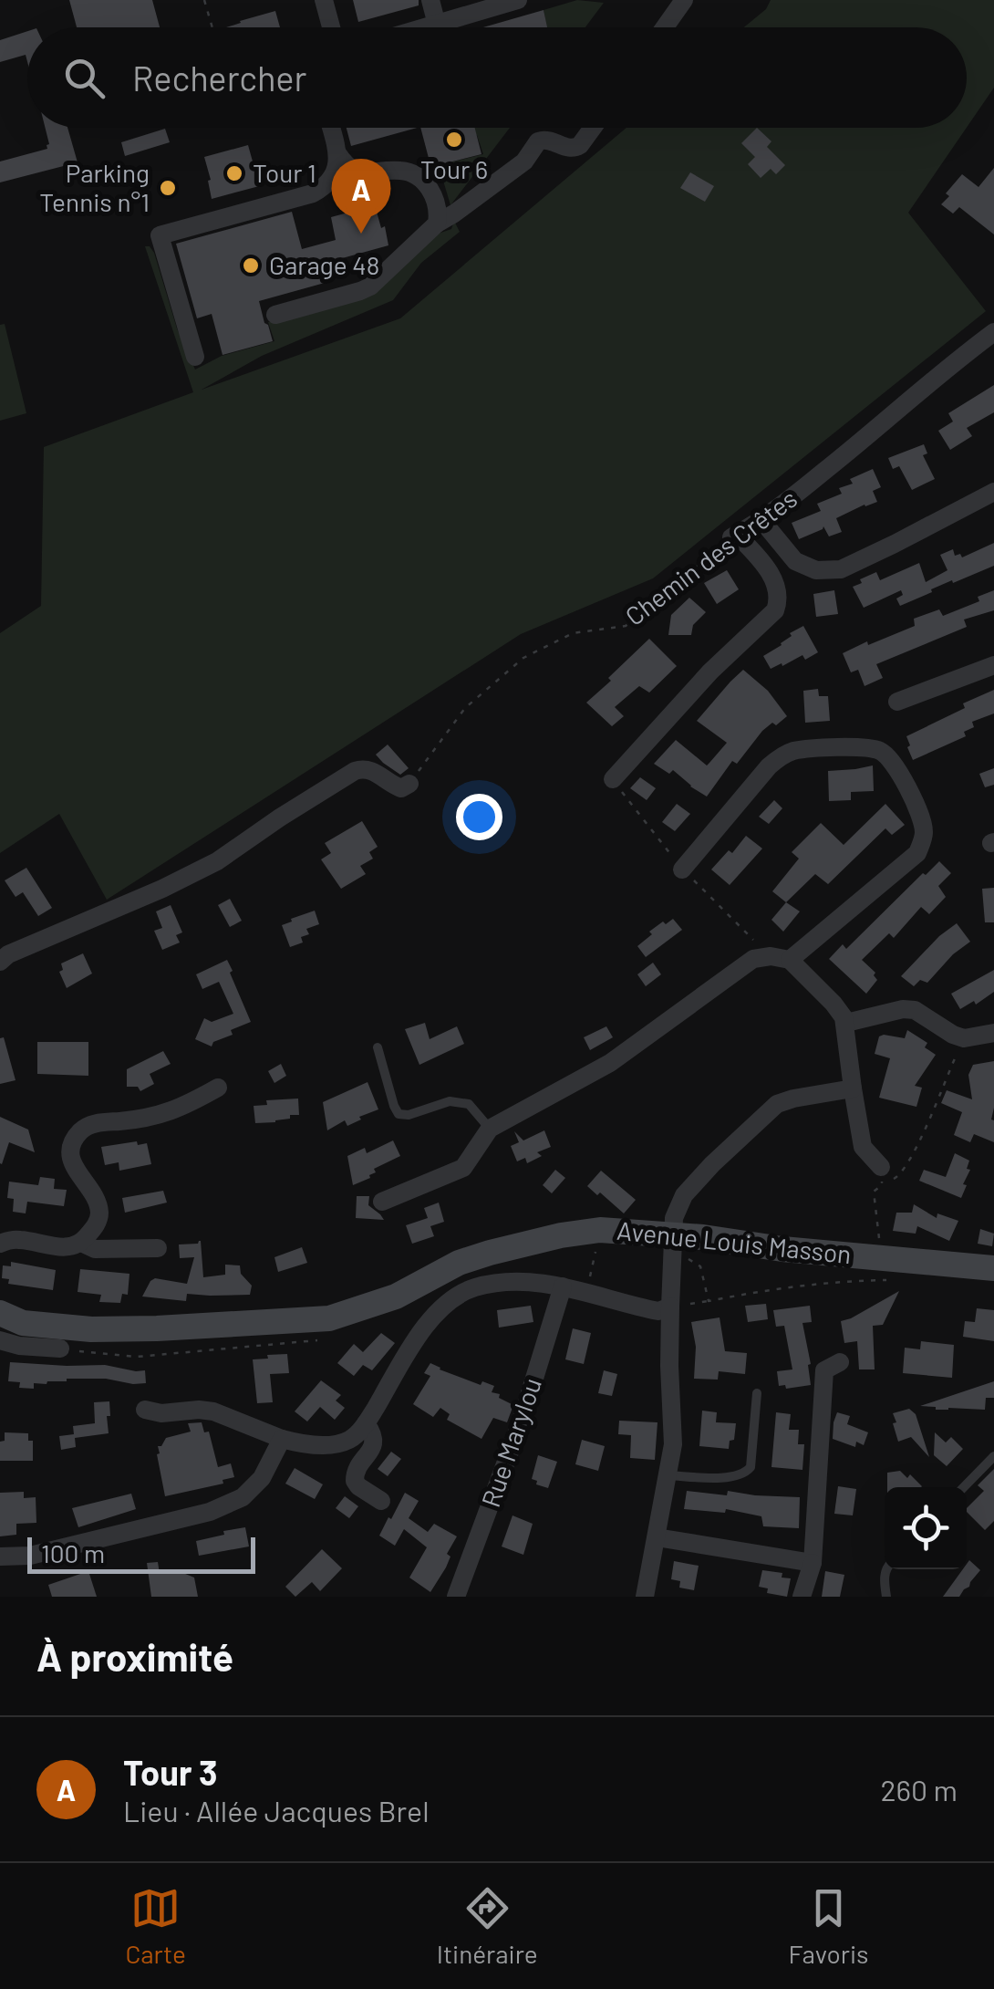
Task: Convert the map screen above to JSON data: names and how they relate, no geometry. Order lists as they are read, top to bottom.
{
  "streets": {
    "street": ["Chemin des Crêtes", "Avenue Louis Masson", "Rue Marylou"]
  },
  "places": [
    "Tour 6",
    "Tour 1",
    "Parking Tennis n°1",
    "Garage 48"
  ],
  "scale_bar": "100 m",
  "page": {
    "search": "Rechercher",
    "pins": "A",
    "scale": "100 m",
    "heading": "À proximité",
    "list": [
      {
        "mark": "A",
        "name": "Tour 3",
        "note": "Lieu · Allée Jacques Brel",
        "value": "260 m"
      }
    ],
    "nav": ["Carte", "Itinéraire", "Favoris"]
  }
}
